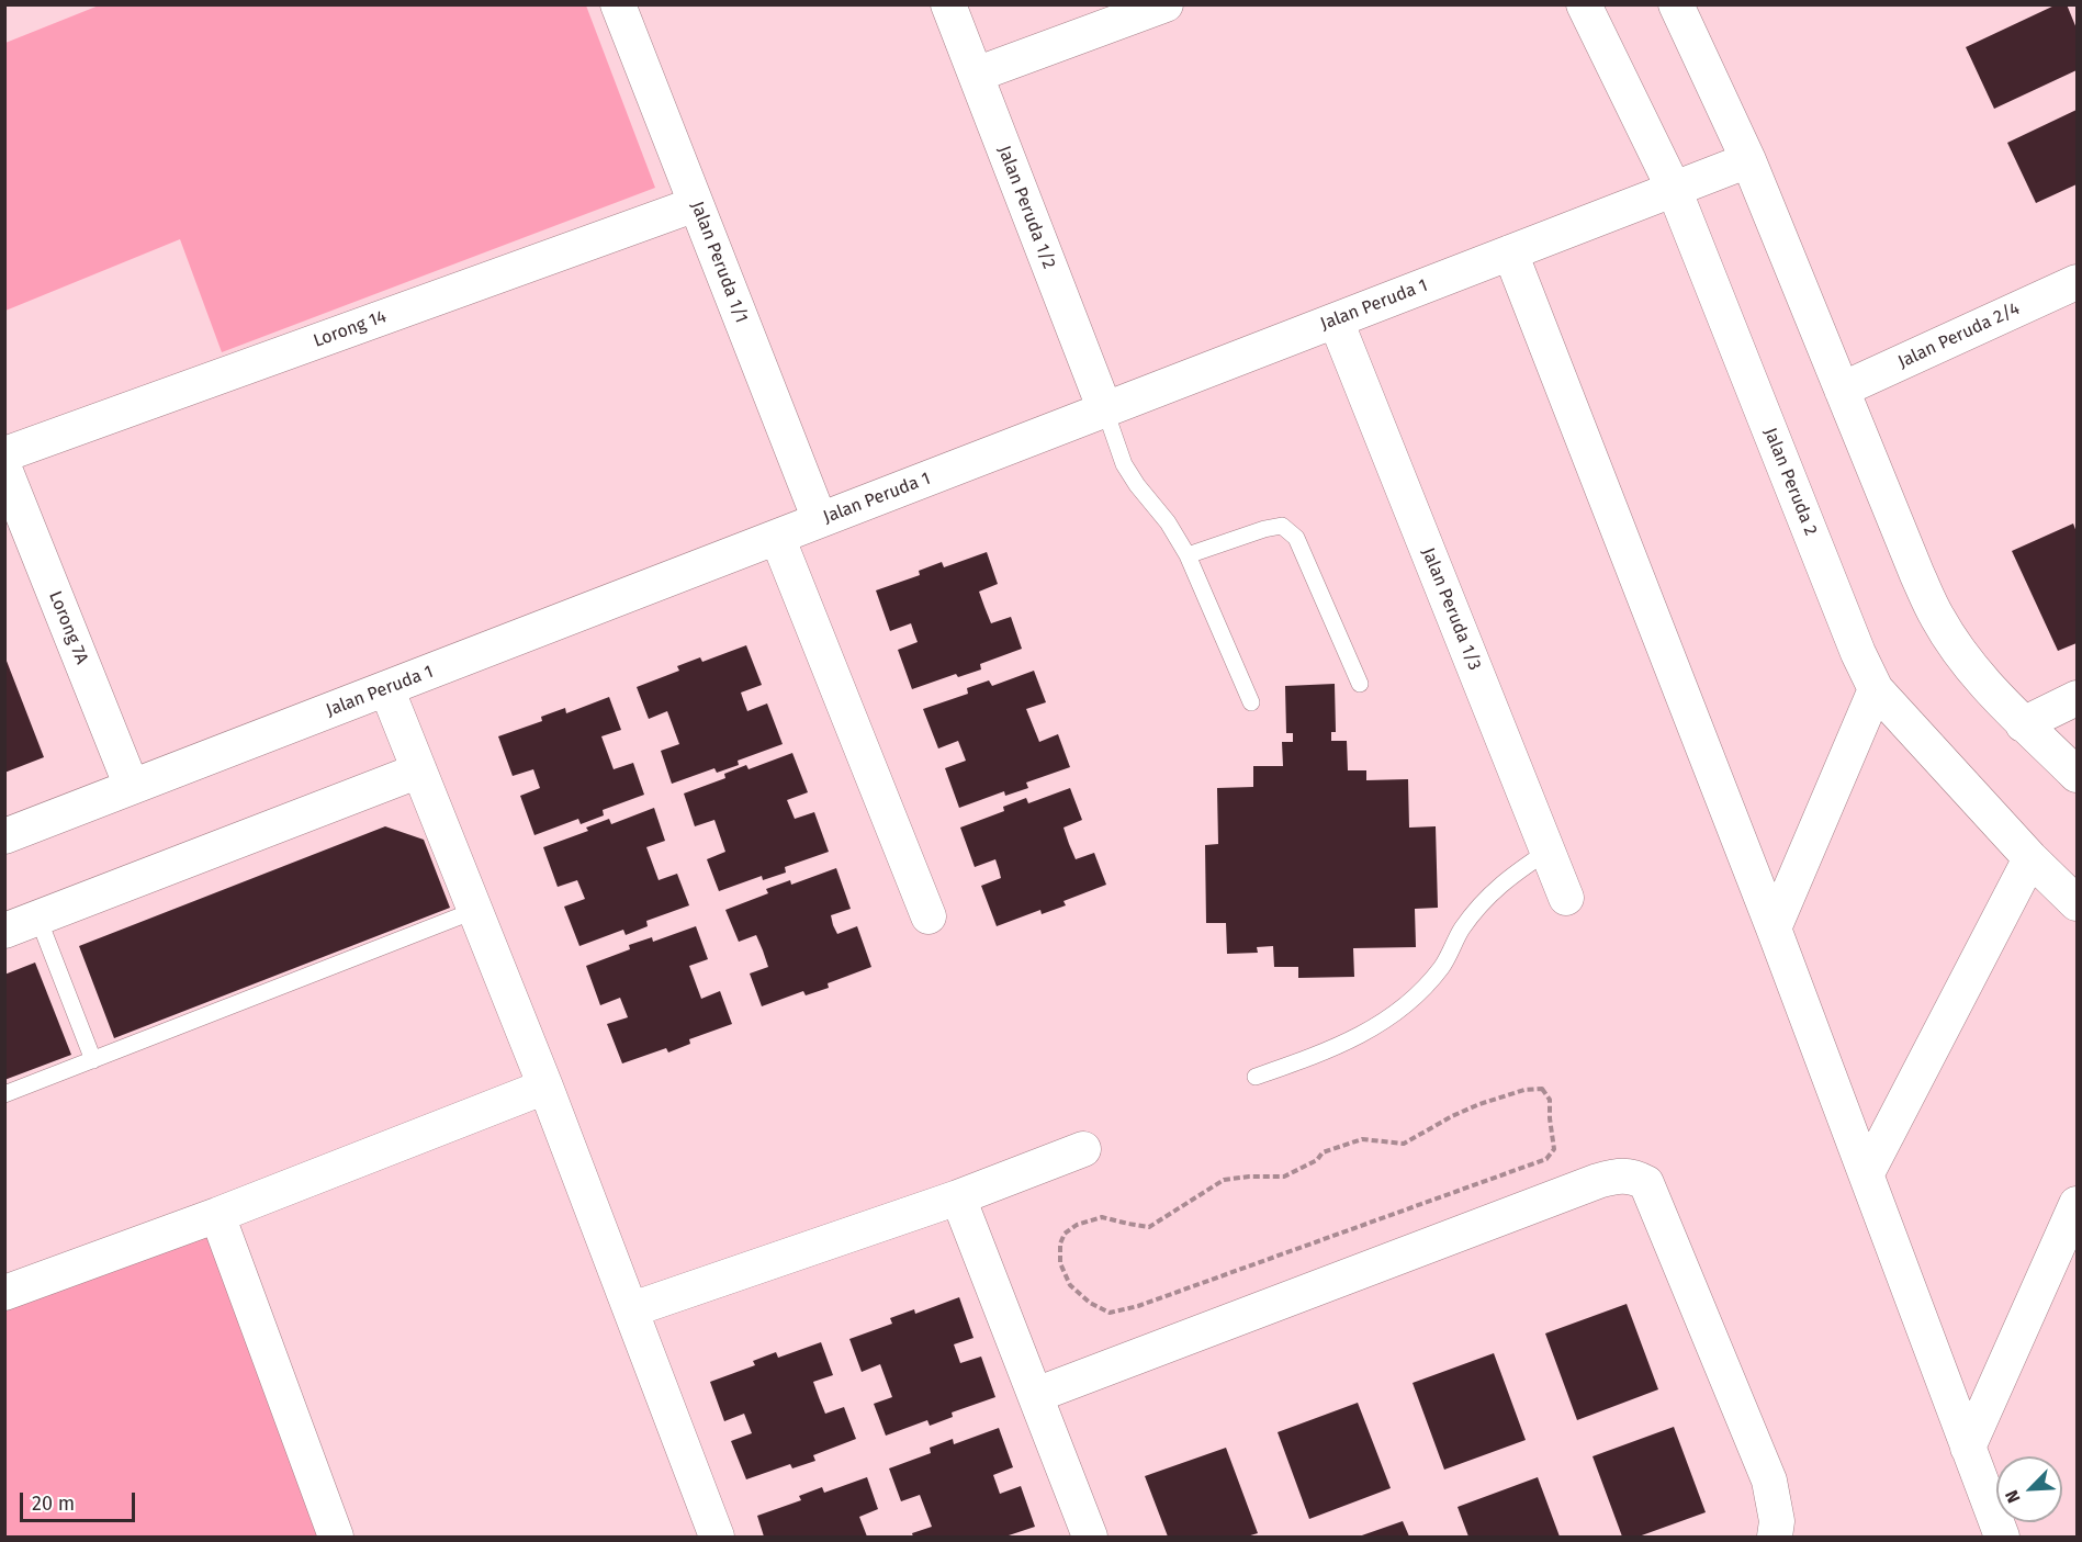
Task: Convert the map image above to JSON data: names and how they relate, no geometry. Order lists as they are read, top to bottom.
{
  "streets": {
    "street": [
      "Jalan Peruda 1/2",
      "Jalan Peruda 1/1",
      "Jalan Peruda 1",
      "Lorong 14",
      "Jalan Peruda 2/4",
      "Jalan Peruda 2",
      "Jalan Peruda 1/3",
      "Lorong 7A"
    ]
  },
  "crossings": [
    ["Jalan Peruda 1/2", "Jalan Peruda 1"],
    ["Jalan Peruda 1/1", "Jalan Peruda 1"],
    ["Jalan Peruda 1/1", "Lorong 14"],
    ["Jalan Peruda 1", "Jalan Peruda 2"],
    ["Jalan Peruda 1", "Jalan Peruda 1/3"],
    ["Jalan Peruda 1", "Lorong 7A"]
  ],
  "scale_bar": "20 m",
  "north": "bottom left"
}
